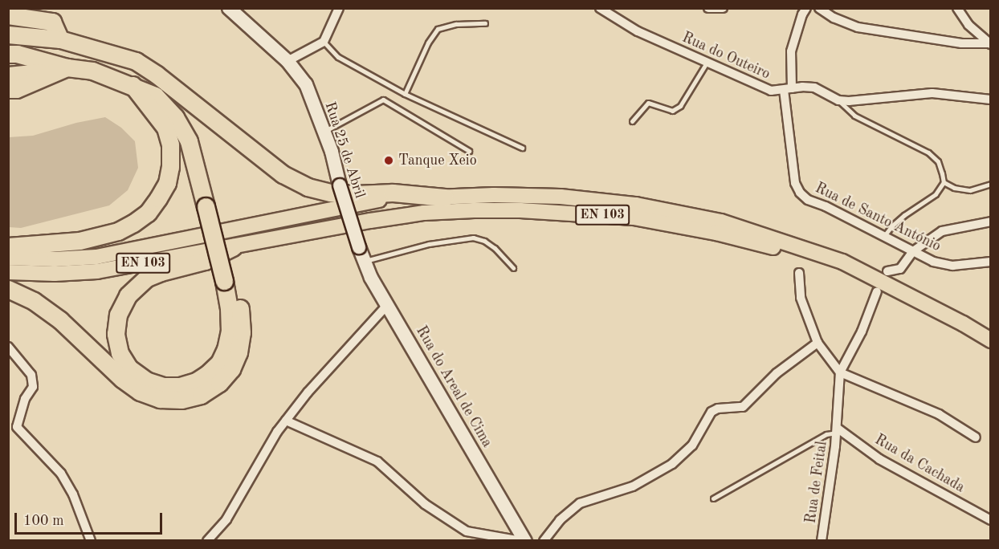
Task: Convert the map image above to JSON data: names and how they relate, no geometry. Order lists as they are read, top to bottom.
{
  "streets": {
    "main road": ["Rua 25 de Abril", "EN 103", "Rua do Areal de Cima"],
    "street": [
      "Rua do Outeiro",
      "Rua de Santo António",
      "Rua da Cachada",
      "Rua de Feital"
    ]
  },
  "crossings": [
    ["Rua do Outeiro", "Rua de Santo António"],
    ["Rua 25 de Abril", "Rua do Areal de Cima"],
    ["Rua da Cachada", "Rua de Feital"]
  ],
  "places": ["Tanque Xeio"],
  "scale_bar": "100 m"
}
